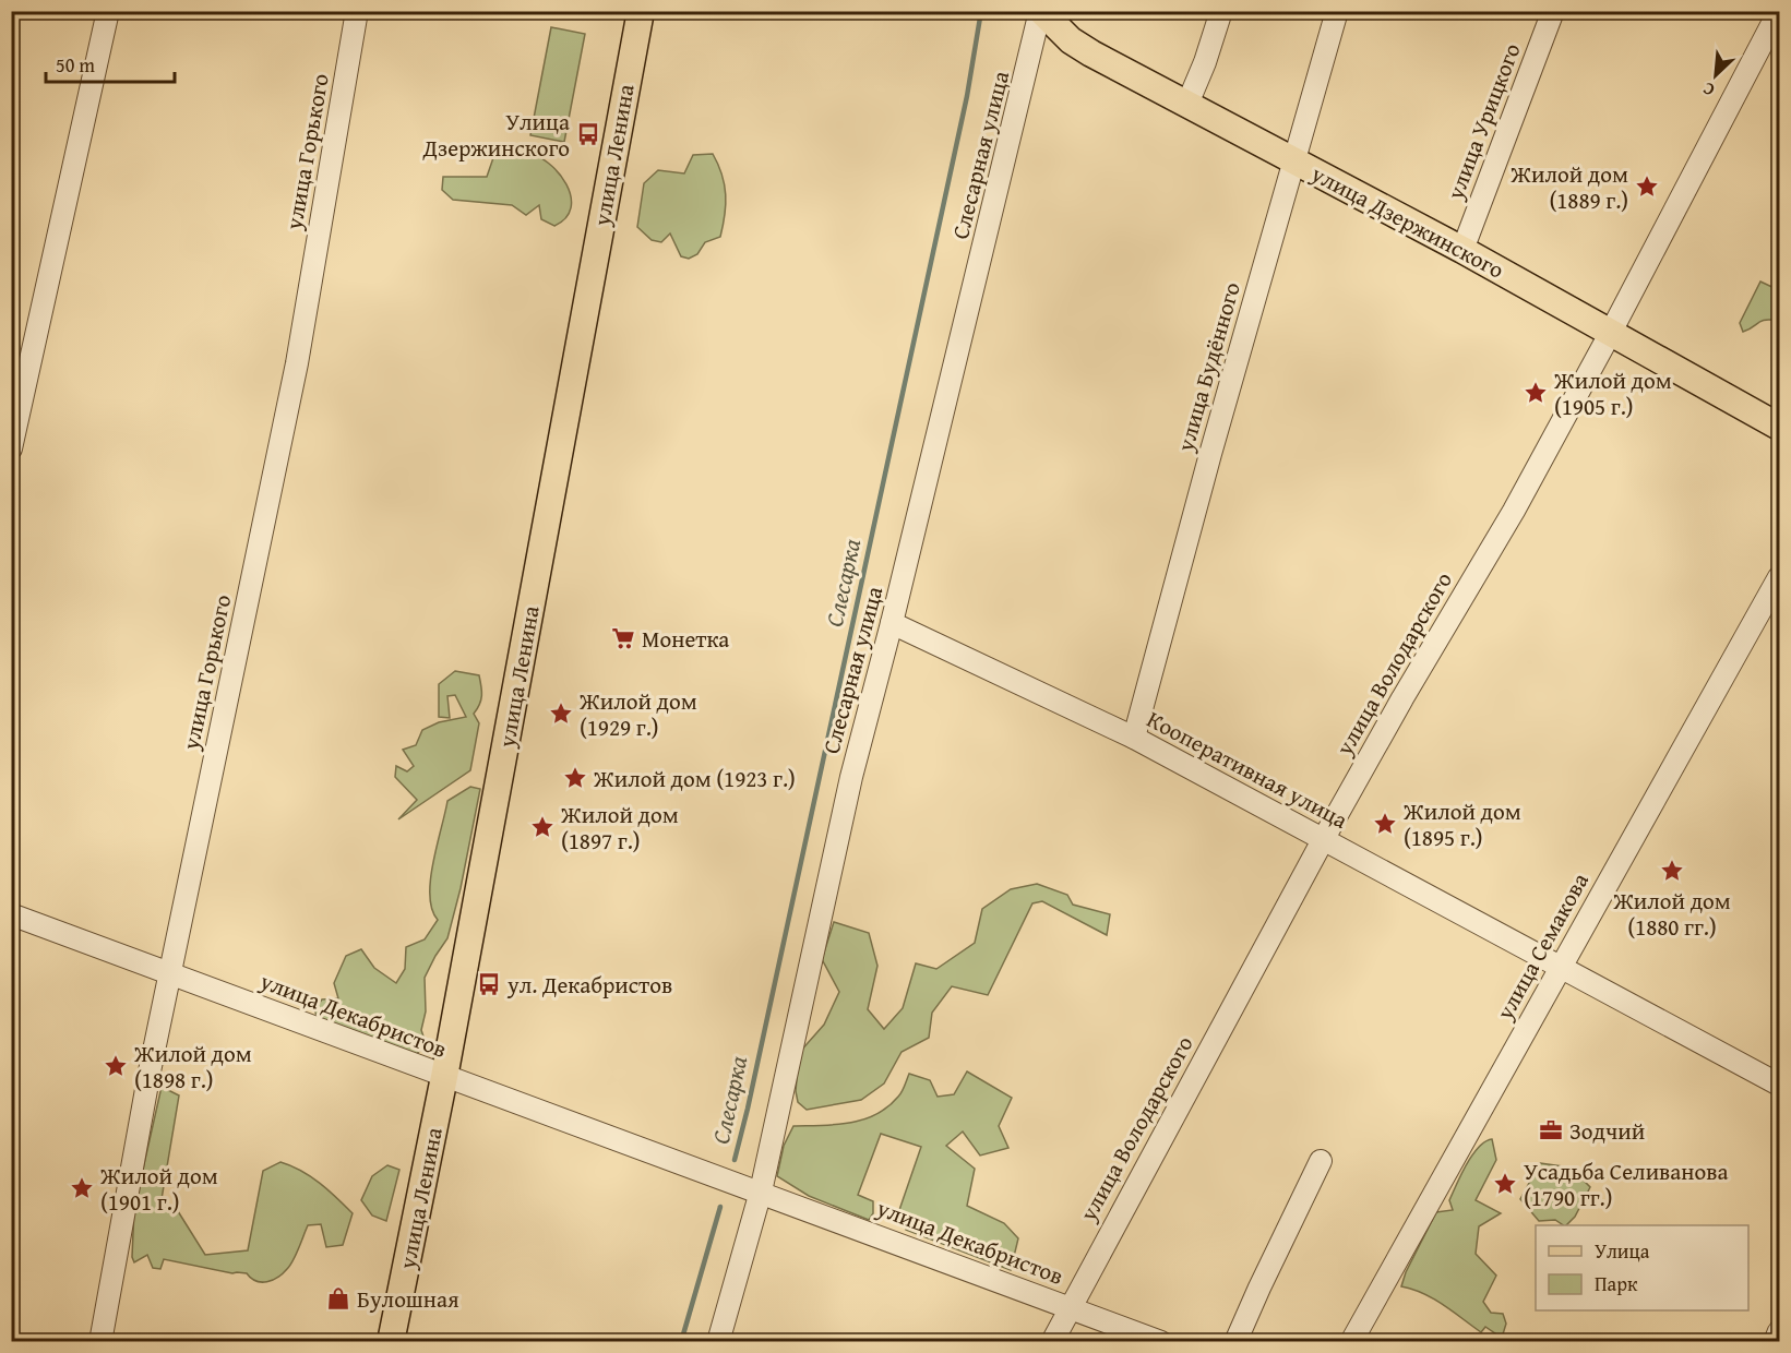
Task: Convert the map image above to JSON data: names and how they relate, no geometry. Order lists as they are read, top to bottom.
{
  "streets": {
    "main road": ["улица Ленина", "улица Дзержинского"],
    "street": [
      "улица Урицкого",
      "улица Горького",
      "Слесарная улица",
      "улица Будённого",
      "улица Володарского",
      "Кооперативная улица",
      "улица Семакова",
      "улица Декабристов"
    ]
  },
  "crossings": [
    ["улица Урицкого", "улица Дзержинского"],
    ["улица Горького", "улица Декабристов"],
    ["улица Ленина", "улица Декабристов"],
    ["Слесарная улица", "улица Дзержинского"],
    ["Слесарная улица", "Кооперативная улица"],
    ["Слесарная улица", "улица Декабристов"],
    ["улица Дзержинского", "улица Будённого"],
    ["улица Дзержинского", "улица Володарского"],
    ["улица Будённого", "Кооперативная улица"],
    ["улица Володарского", "Кооперативная улица"],
    ["улица Володарского", "улица Декабристов"],
    ["Кооперативная улица", "улица Семакова"]
  ],
  "water": ["Слесарка"],
  "places": {
    "bus stop": ["Улица Дзержинского", "ул. Декабристов"],
    "place": [
      "Жилой дом (1889 г.)",
      "Жилой дом (1905 г.)",
      "Жилой дом (1929 г.)",
      "Жилой дом (1923 г.)",
      "Жилой дом (1895 г.)",
      "Жилой дом (1897 г.)",
      "Жилой дом (1880 гг.)",
      "Жилой дом (1898 г.)",
      "Усадьба Селиванова (1790 гг.)",
      "Жилой дом (1901 г.)"
    ],
    "supermarket": ["Монетка"],
    "office": ["Зодчий"],
    "shop": ["Булошная"]
  },
  "legend": ["Улица", "Парк"],
  "scale_bar": "50 m",
  "north": "bottom left"
}
